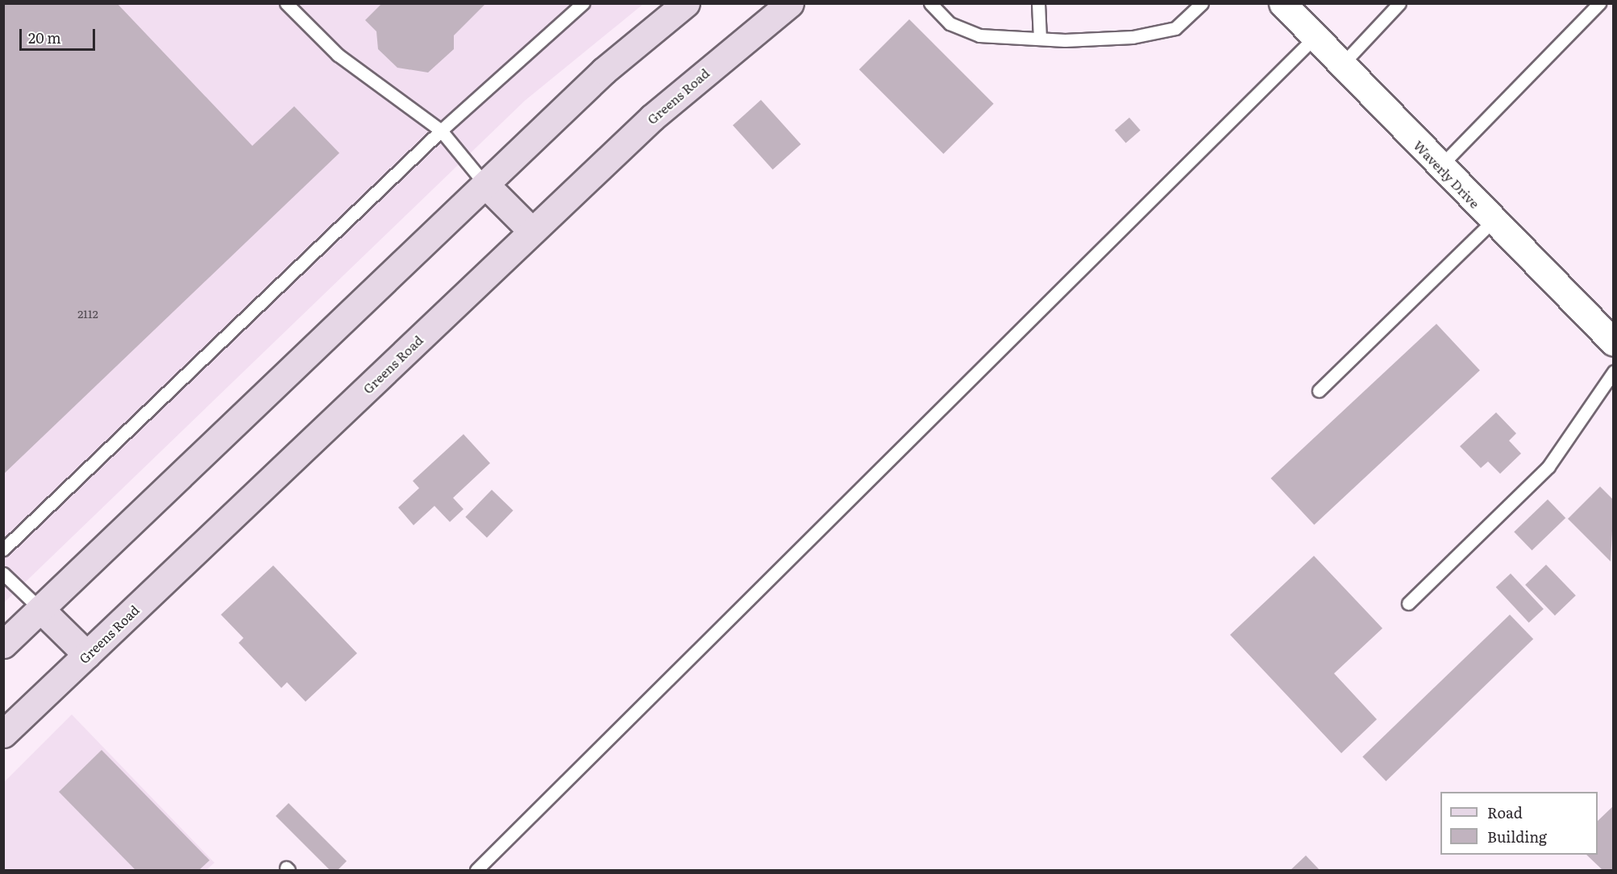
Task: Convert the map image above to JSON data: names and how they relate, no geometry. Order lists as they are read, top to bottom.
{
  "streets": {
    "main road": ["Greens Road"],
    "street": ["Waverly Drive"]
  },
  "house_numbers": ["2112"],
  "legend": ["Road", "Building"],
  "scale_bar": "20 m"
}
